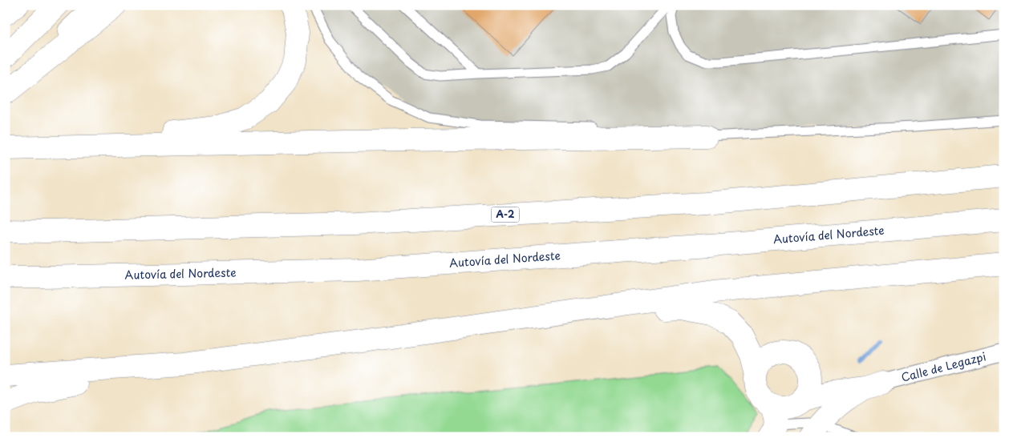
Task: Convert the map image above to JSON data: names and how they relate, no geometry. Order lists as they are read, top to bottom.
{
  "streets": {
    "main road": ["A-2", "Autovía del Nordeste", "Calle de Legazpi"]
  }
}
